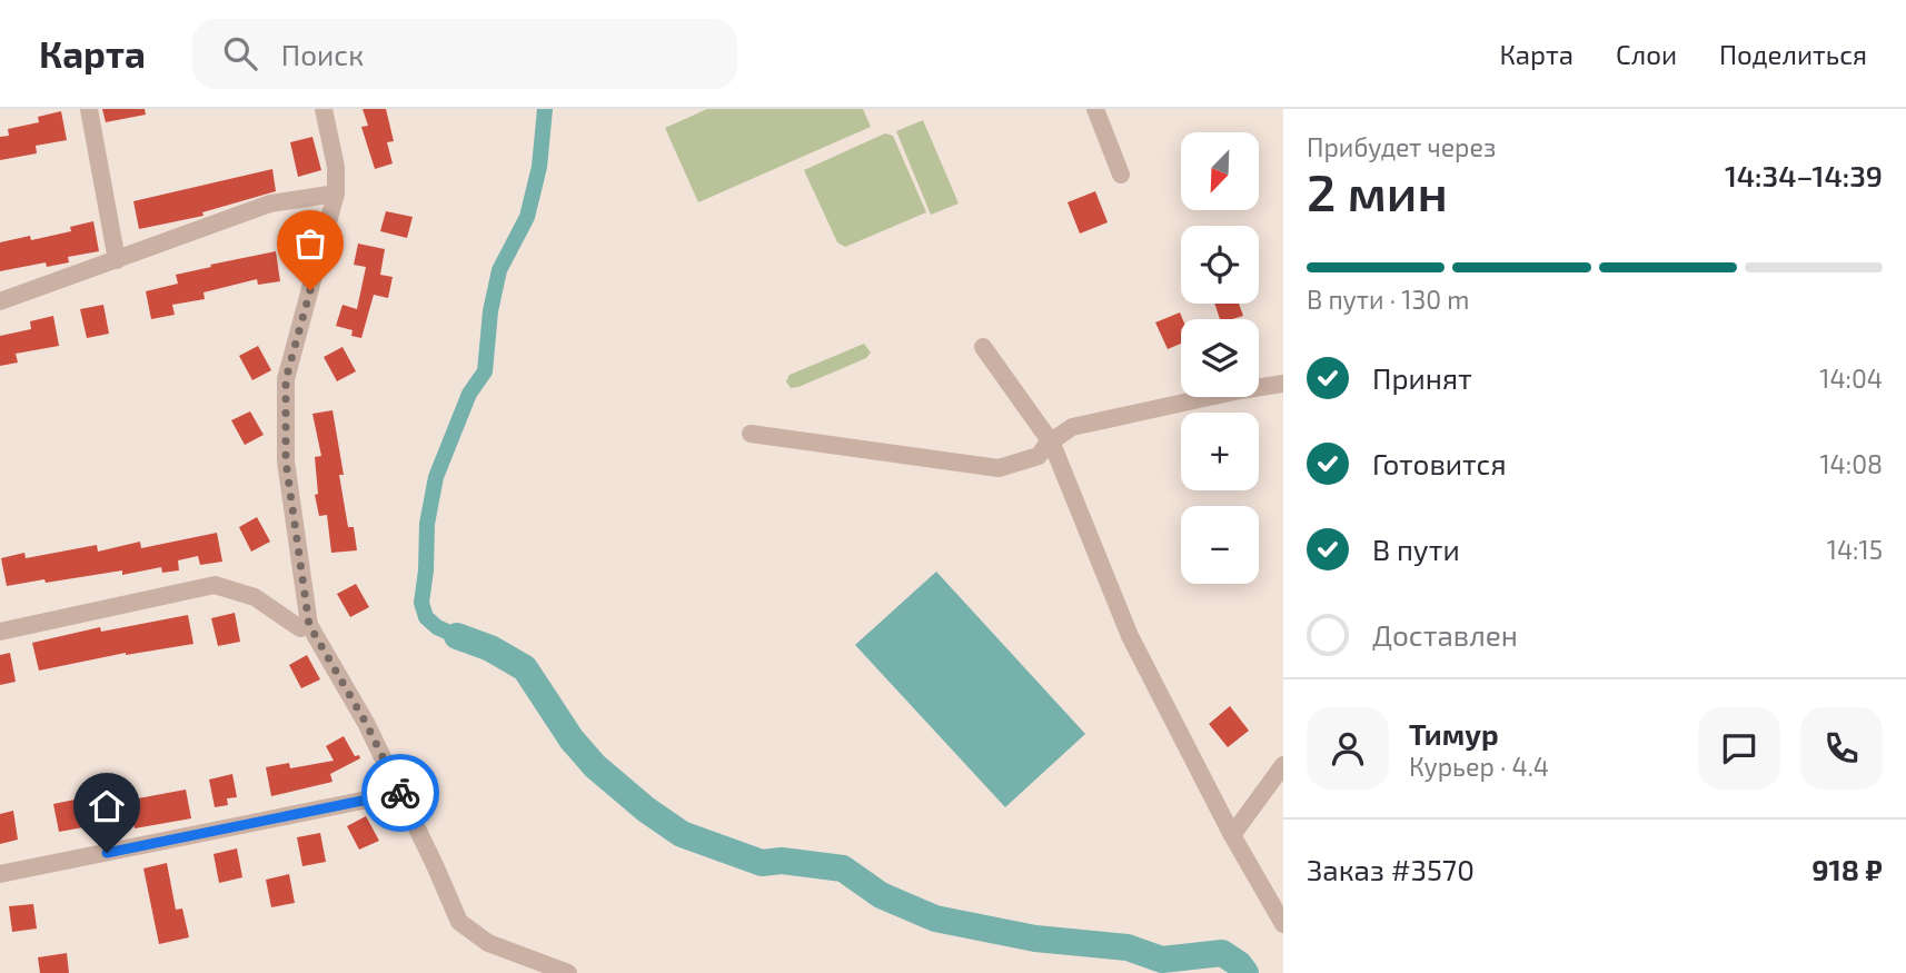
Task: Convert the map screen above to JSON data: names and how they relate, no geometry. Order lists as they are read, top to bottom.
{
  "north": "bottom left",
  "page": {
    "header": "Карта",
    "search": "Поиск",
    "nav": ["Карта", "Слои", "Поделиться"],
    "heading": ["2 мин", "Прибудет через", "14:34–14:39"],
    "panel": [
      "Тимур",
      "Курьер · 4.4",
      "Заказ #3570",
      "918 ₽"
    ],
    "map_buttons": ["+", "−"],
    "bar": "В пути · 130 m",
    "list": [
      ["Принят", "14:04"],
      ["Готовится", "14:08"],
      ["В пути", "14:15"],
      "Доставлен"
    ]
  }
}
